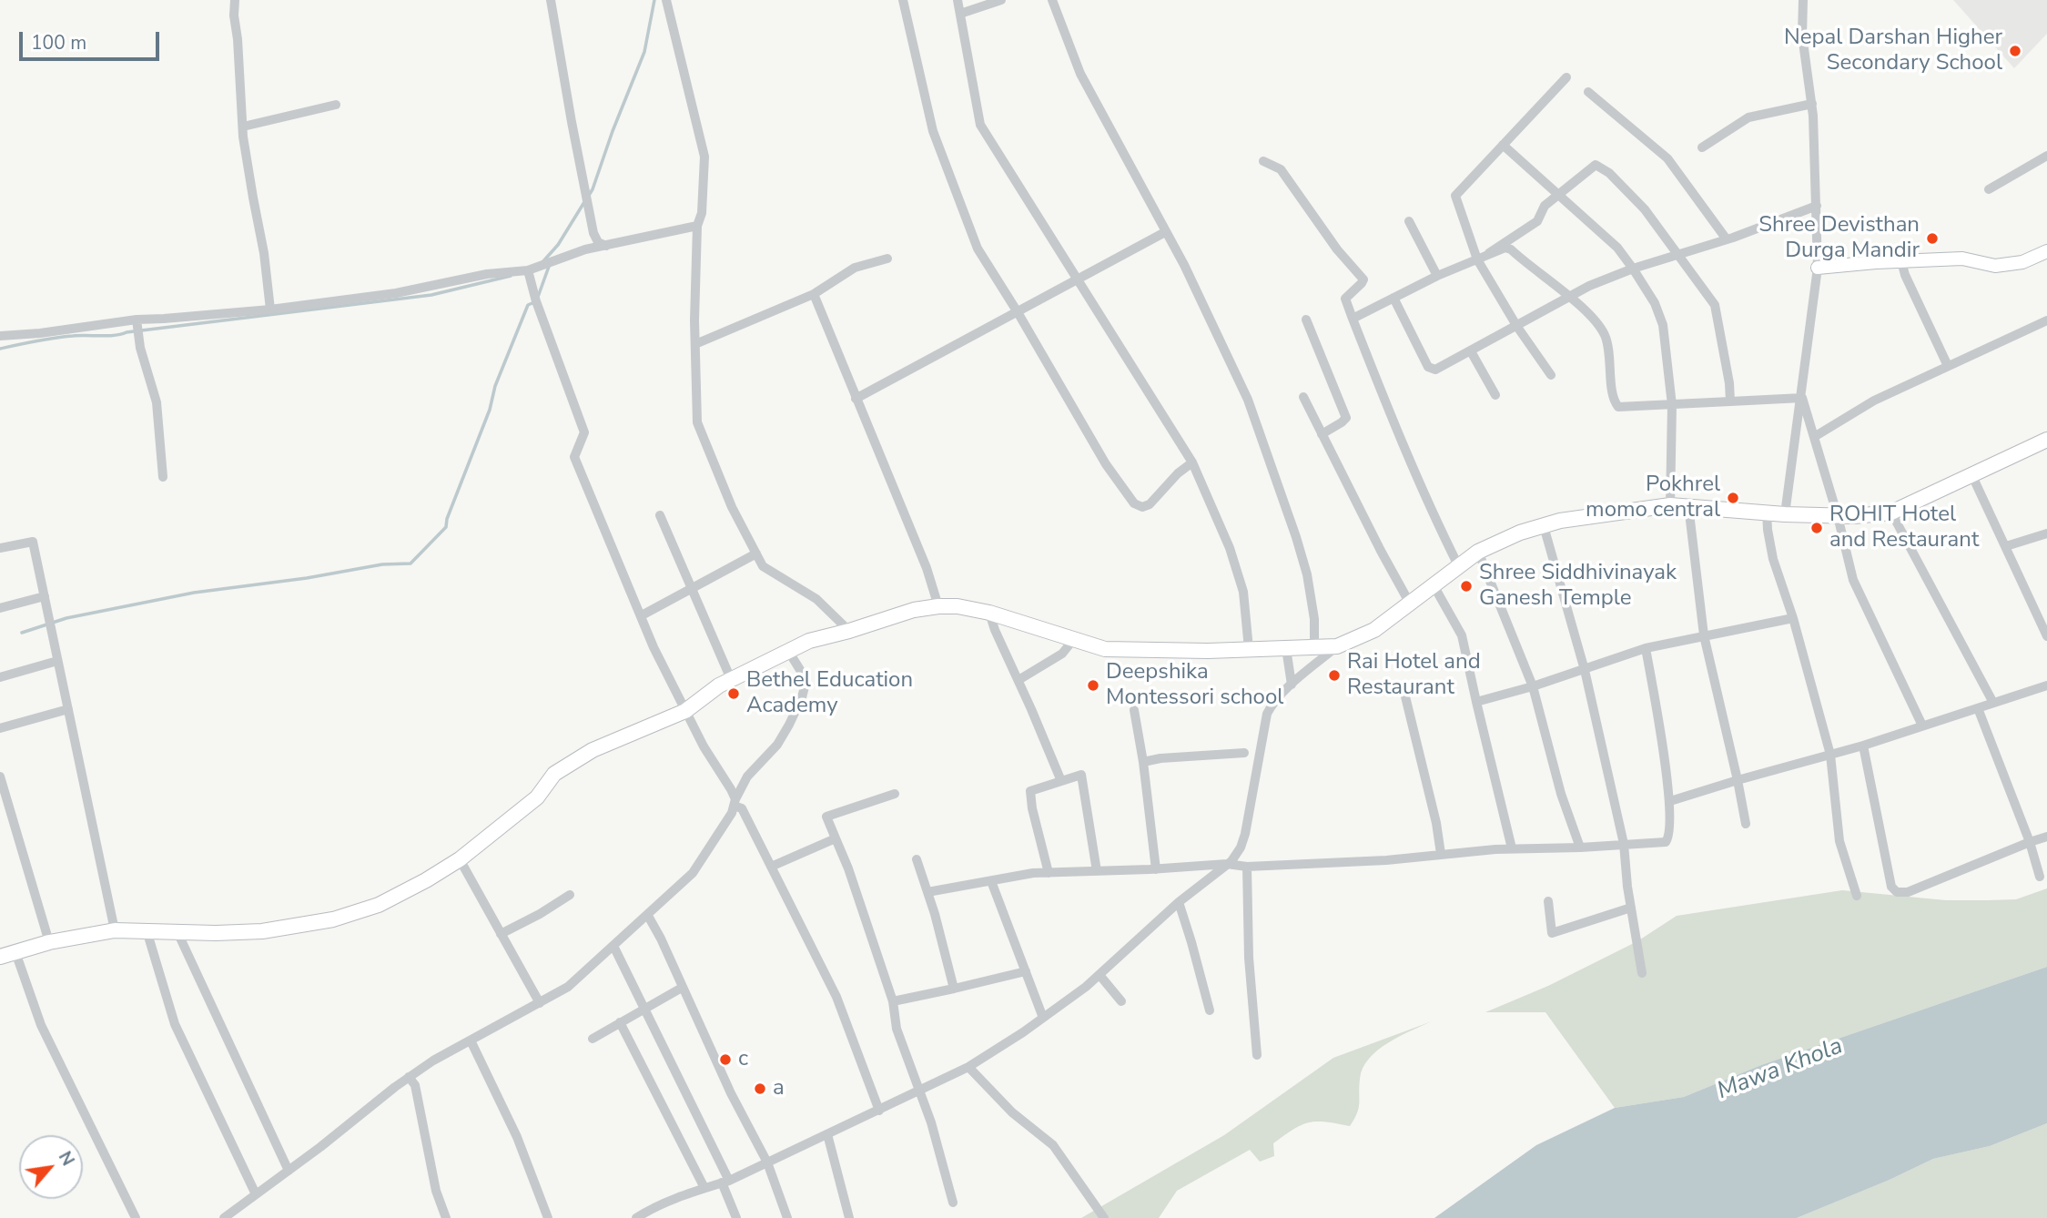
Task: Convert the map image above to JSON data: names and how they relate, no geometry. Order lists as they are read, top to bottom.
{
  "water": ["Mawa Khola"],
  "places": [
    "Nepal Darshan Higher Secondary School",
    "Shree Devisthan Durga Mandir",
    "Pokhrel momo central",
    "ROHIT Hotel and Restaurant",
    "Shree Siddhivinayak Ganesh Temple",
    "Rai Hotel and Restaurant",
    "Deepshika Montessori school",
    "Bethel Education Academy",
    "c",
    "a"
  ],
  "scale_bar": "100 m",
  "north": "top right"
}
